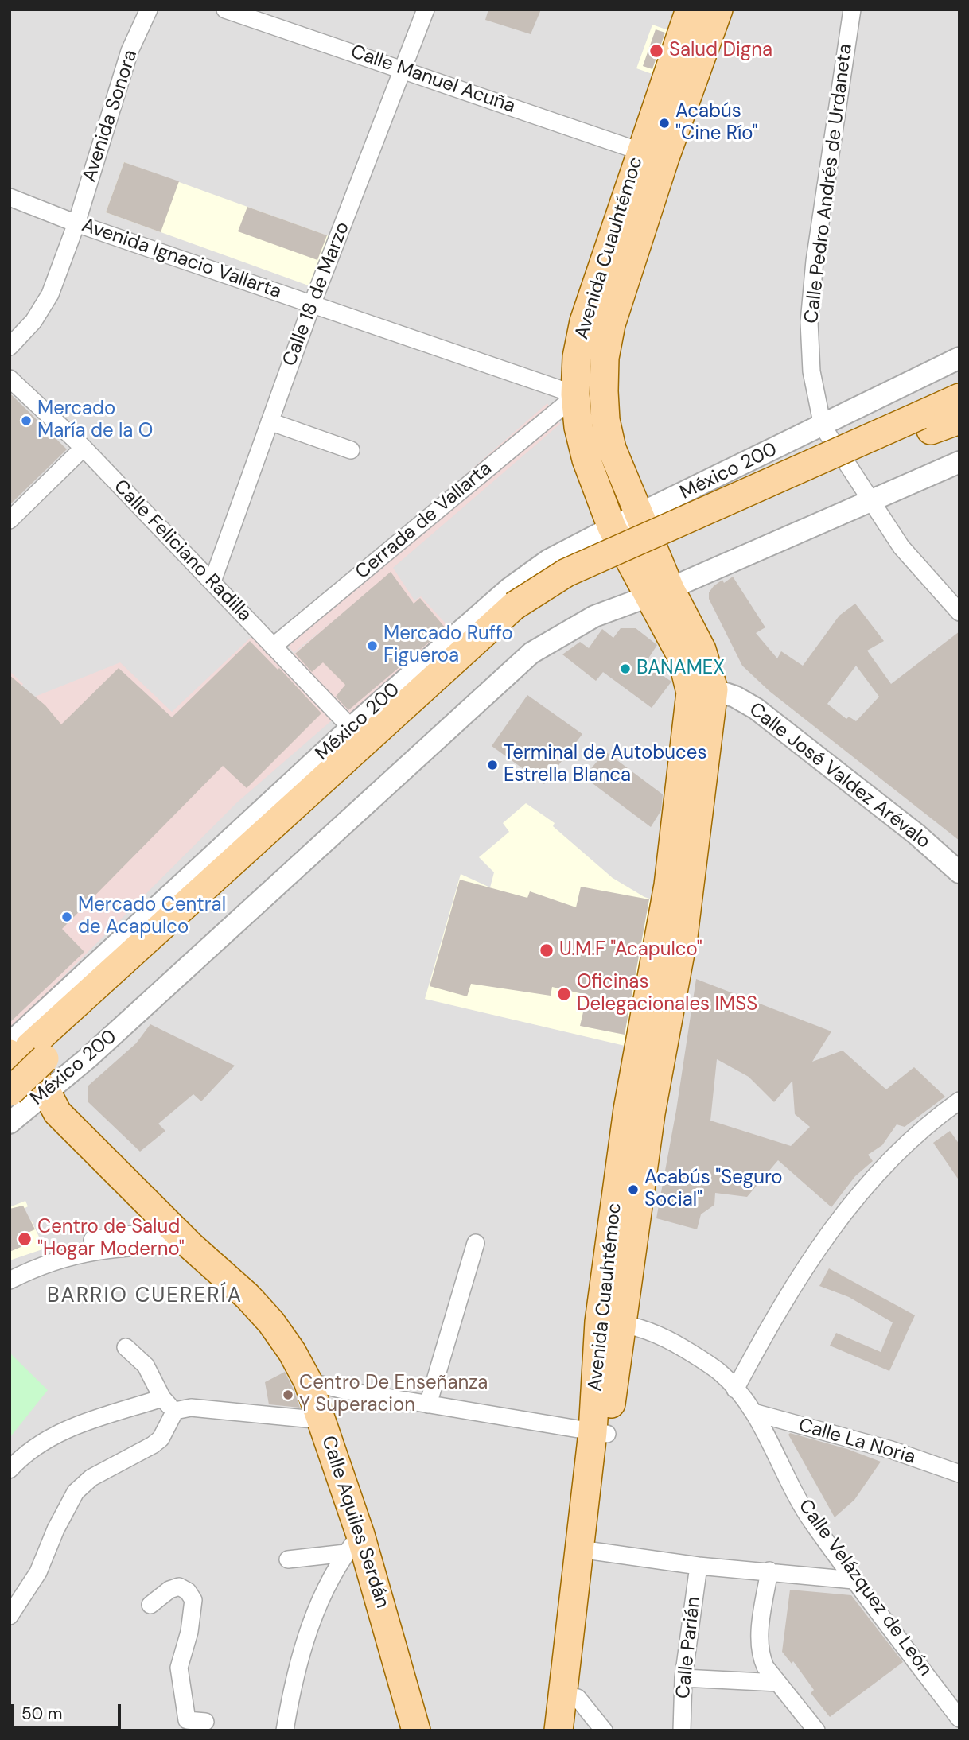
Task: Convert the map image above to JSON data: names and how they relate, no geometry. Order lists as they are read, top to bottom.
{
  "streets": {
    "main road": ["Avenida Cuauhtémoc", "México 200", "Calle Aquiles Serdán"],
    "street": [
      "Calle Manuel Acuña",
      "Avenida Sonora",
      "Calle Pedro Andrés de Urdaneta",
      "Avenida Ignacio Vallarta",
      "Calle 18 de Marzo",
      "Cerrada de Vallarta",
      "Calle Feliciano Radilla",
      "Calle José Valdez Arévalo",
      "Calle La Noria",
      "Calle Velázquez de León",
      "Calle Parián"
    ]
  },
  "crossings": [
    ["Calle Manuel Acuña", "Avenida Cuauhtémoc"],
    ["Calle Manuel Acuña", "Calle 18 de Marzo"],
    ["Avenida Sonora", "Avenida Ignacio Vallarta"],
    ["Calle Pedro Andrés de Urdaneta", "México 200"],
    ["Avenida Cuauhtémoc", "Avenida Ignacio Vallarta"],
    ["Avenida Cuauhtémoc", "México 200"],
    ["Avenida Cuauhtémoc", "Cerrada de Vallarta"],
    ["Avenida Cuauhtémoc", "Calle José Valdez Arévalo"],
    ["Avenida Cuauhtémoc", "Calle Velázquez de León"],
    ["Avenida Ignacio Vallarta", "Calle 18 de Marzo"],
    ["Avenida Ignacio Vallarta", "Cerrada de Vallarta"],
    ["Calle 18 de Marzo", "Calle Feliciano Radilla"],
    ["México 200", "Calle Feliciano Radilla"],
    ["México 200", "Calle Aquiles Serdán"],
    ["Cerrada de Vallarta", "Calle Feliciano Radilla"],
    ["Calle La Noria", "Calle Velázquez de León"]
  ],
  "districts": ["BARRIO CUERERÍA"],
  "places": [
    "Salud Digna",
    "Acabús \"Cine Río\"",
    "Mercado María de la O",
    "Mercado Ruffo Figueroa",
    "BANAMEX",
    "Terminal de Autobuces Estrella Blanca",
    "Mercado Central de Acapulco",
    "U.M.F \"Acapulco\"",
    "Oficinas Delegacionales IMSS",
    "Acabús \"Seguro Social\"",
    "Centro de Salud \"Hogar Moderno\"",
    "Centro De Enseñanza Y Superacion"
  ],
  "scale_bar": "50 m"
}
